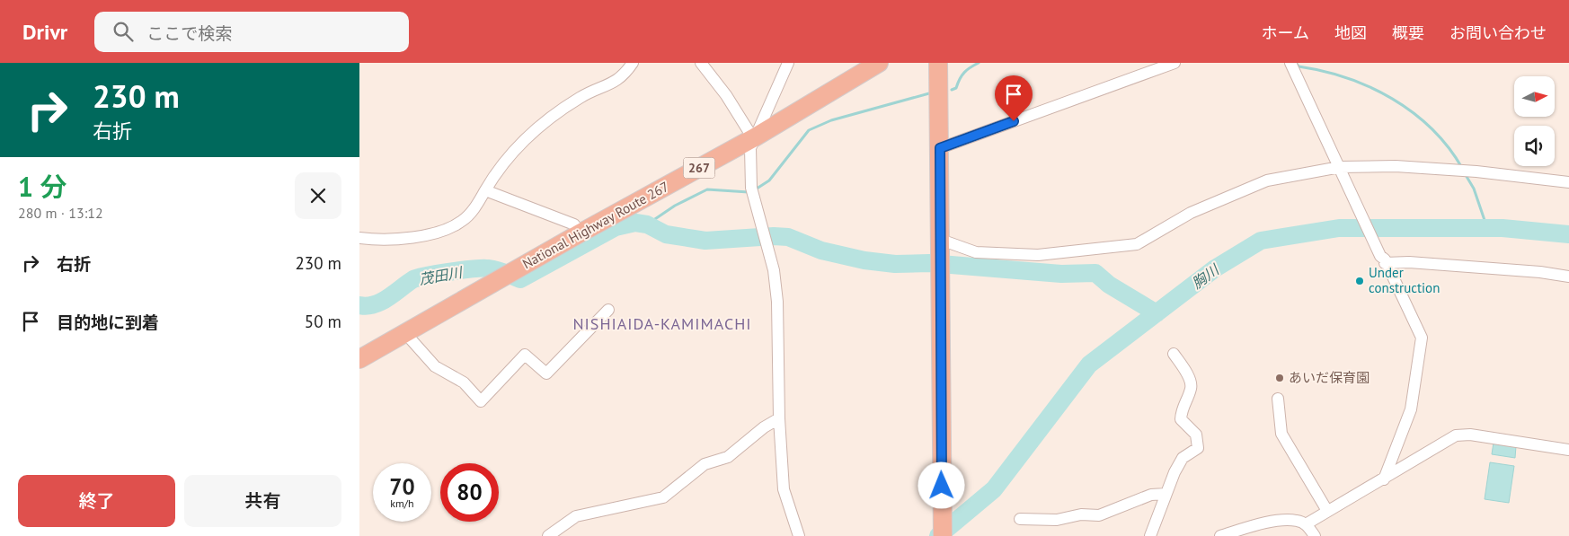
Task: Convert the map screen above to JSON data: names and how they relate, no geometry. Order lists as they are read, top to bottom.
{
  "streets": {
    "highway": ["267", "National Highway Route 267"]
  },
  "districts": ["NISHIAIDA-KAMIMACHI"],
  "water": ["茂田川", "胸川"],
  "places": ["Under construction", "あいだ保育園"],
  "north": "right",
  "page": {
    "header": "Drivr",
    "search": "ここで検索",
    "nav": [
      "ホーム",
      "地図",
      "概要",
      "お問い合わせ"
    ],
    "turn": ["230 m", "右折"],
    "heading": ["1 分", "280 m · 13:12"],
    "list": [
      {
        "name": "右折",
        "value": "230 m"
      },
      {
        "name": "目的地に到着",
        "value": "50 m"
      }
    ],
    "speed": "70 km/h",
    "limit": "80",
    "buttons": ["終了", "共有"]
  }
}
